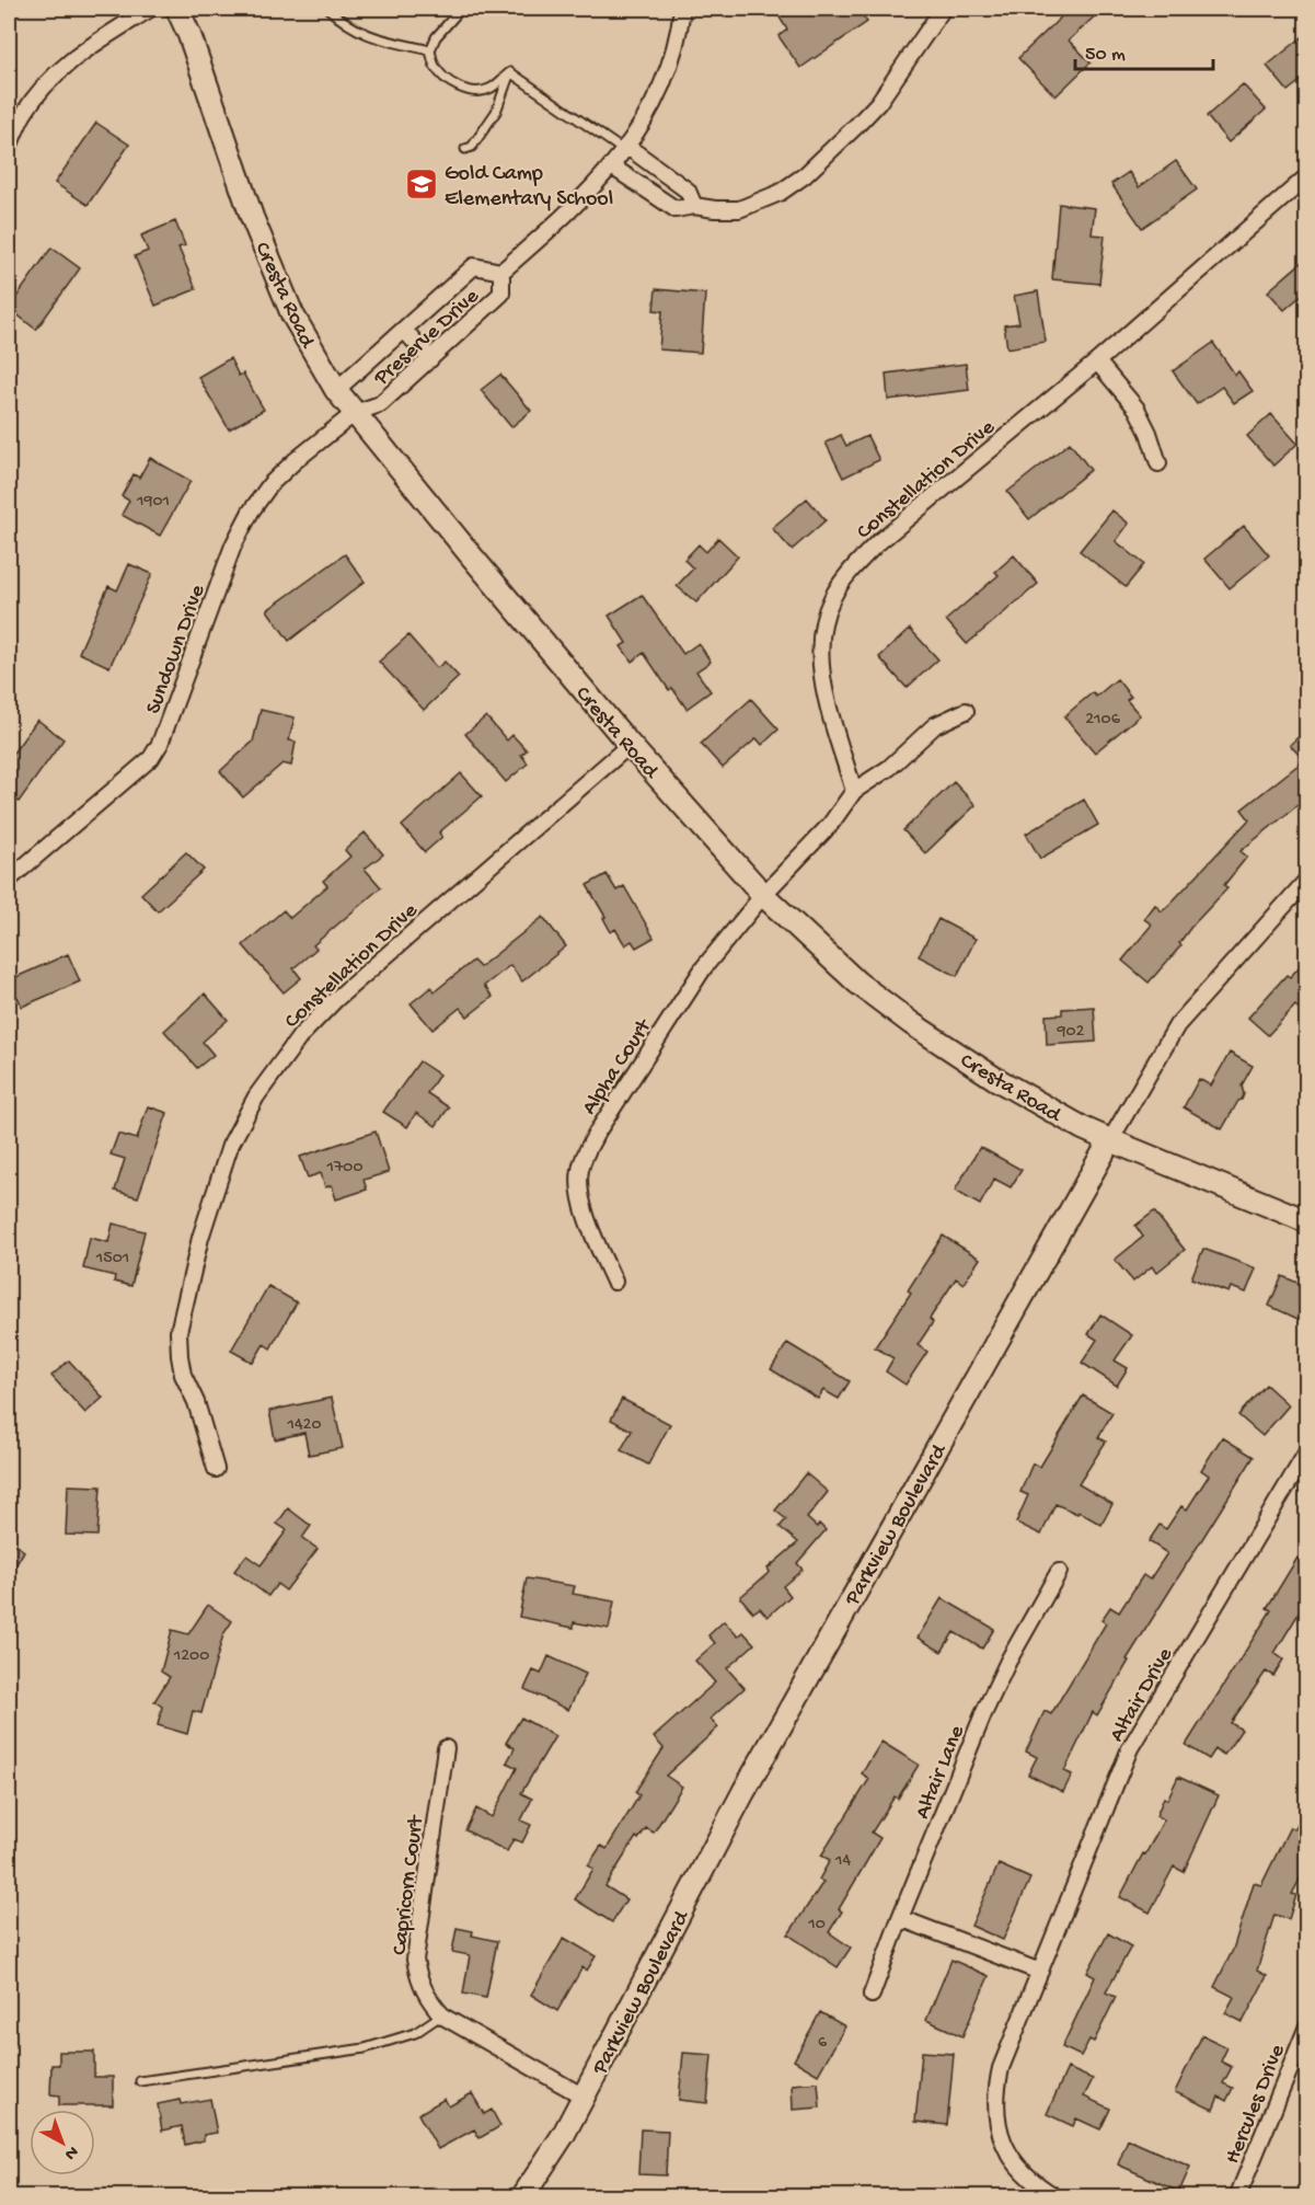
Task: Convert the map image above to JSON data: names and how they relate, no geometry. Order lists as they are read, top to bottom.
{
  "streets": {
    "main road": ["Cresta Road", "Parkview Boulevard"],
    "street": [
      "Preserve Drive",
      "Constellation Drive",
      "Sundown Drive",
      "Alpha Court",
      "Altair Drive",
      "Altair Lane",
      "Capricorn Court",
      "Hercules Drive"
    ]
  },
  "crossings": [
    ["Cresta Road", "Preserve Drive"],
    ["Cresta Road", "Constellation Drive"],
    ["Cresta Road", "Sundown Drive"],
    ["Cresta Road", "Alpha Court"],
    ["Cresta Road", "Parkview Boulevard"],
    ["Preserve Drive", "Sundown Drive"],
    ["Parkview Boulevard", "Capricorn Court"]
  ],
  "places": {
    "school or university": ["Gold Camp Elementary School"]
  },
  "house_numbers": [
    "1901",
    "2106",
    "902",
    "1700",
    "1501",
    "1420",
    "1200",
    "14",
    "10",
    "6"
  ],
  "scale_bar": "50 m",
  "north": "bottom right"
}
